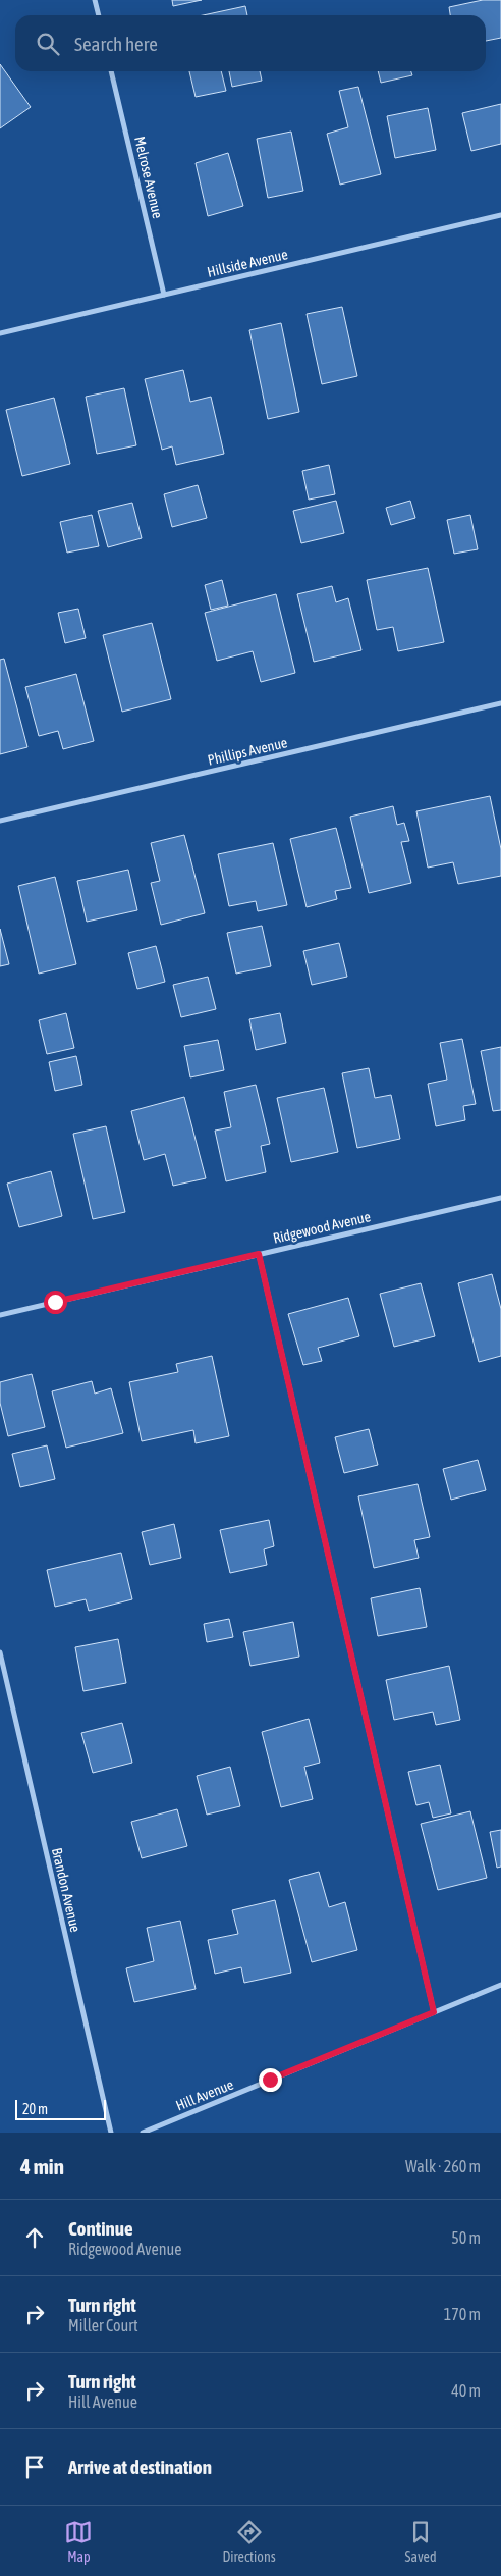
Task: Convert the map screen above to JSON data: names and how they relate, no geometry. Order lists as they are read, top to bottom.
{
  "streets": {
    "street": [
      "Melrose Avenue",
      "Hillside Avenue",
      "Phillips Avenue",
      "Ridgewood Avenue",
      "Brandon Avenue",
      "Hill Avenue"
    ]
  },
  "crossings": [
    ["Melrose Avenue", "Hillside Avenue"]
  ],
  "scale_bar": "20 m",
  "page": {
    "search": "Search here",
    "scale": "20 m",
    "heading": ["4 min", "Walk · 260 m"],
    "list": [
      ["Continue", "Ridgewood Avenue", "50 m"],
      ["Turn right", "Miller Court", "170 m"],
      ["Turn right", "Hill Avenue", "40 m"],
      "Arrive at destination"
    ],
    "nav": ["Map", "Directions", "Saved"]
  }
}
